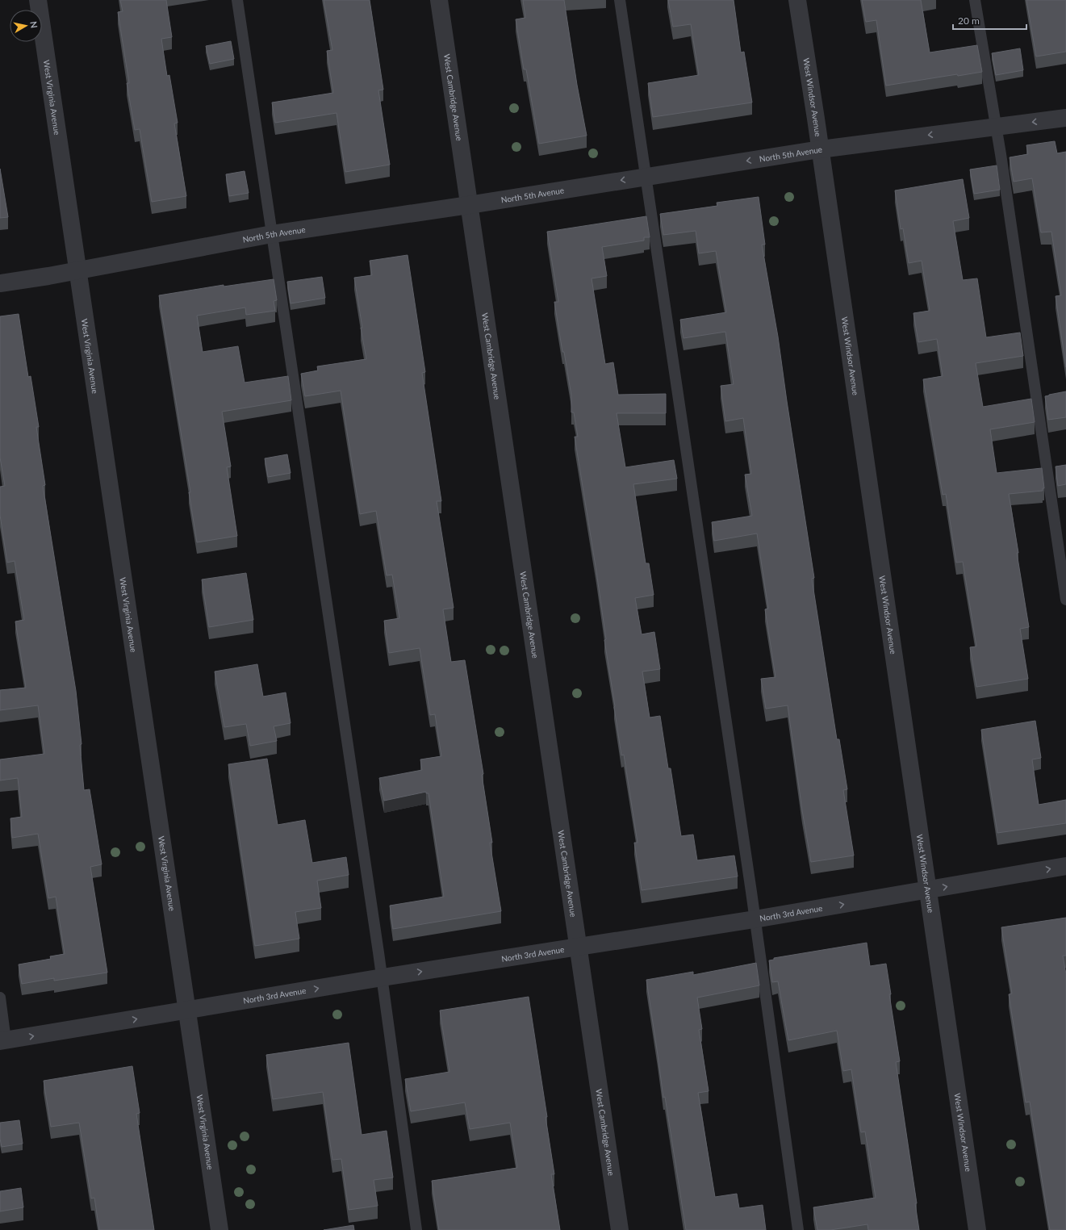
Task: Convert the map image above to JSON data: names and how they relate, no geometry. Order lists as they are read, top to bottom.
{
  "streets": {
    "street": [
      "West Virginia Avenue",
      "West Cambridge Avenue",
      "West Windsor Avenue",
      "North 5th Avenue",
      "North 3rd Avenue"
    ]
  },
  "crossings": [
    ["West Virginia Avenue", "North 5th Avenue"],
    ["West Virginia Avenue", "North 3rd Avenue"],
    ["West Cambridge Avenue", "North 5th Avenue"],
    ["West Cambridge Avenue", "North 3rd Avenue"],
    ["West Windsor Avenue", "North 5th Avenue"],
    ["West Windsor Avenue", "North 3rd Avenue"]
  ],
  "one_way": ["North 5th Avenue", "North 3rd Avenue"],
  "scale_bar": "20 m",
  "north": "right"
}
